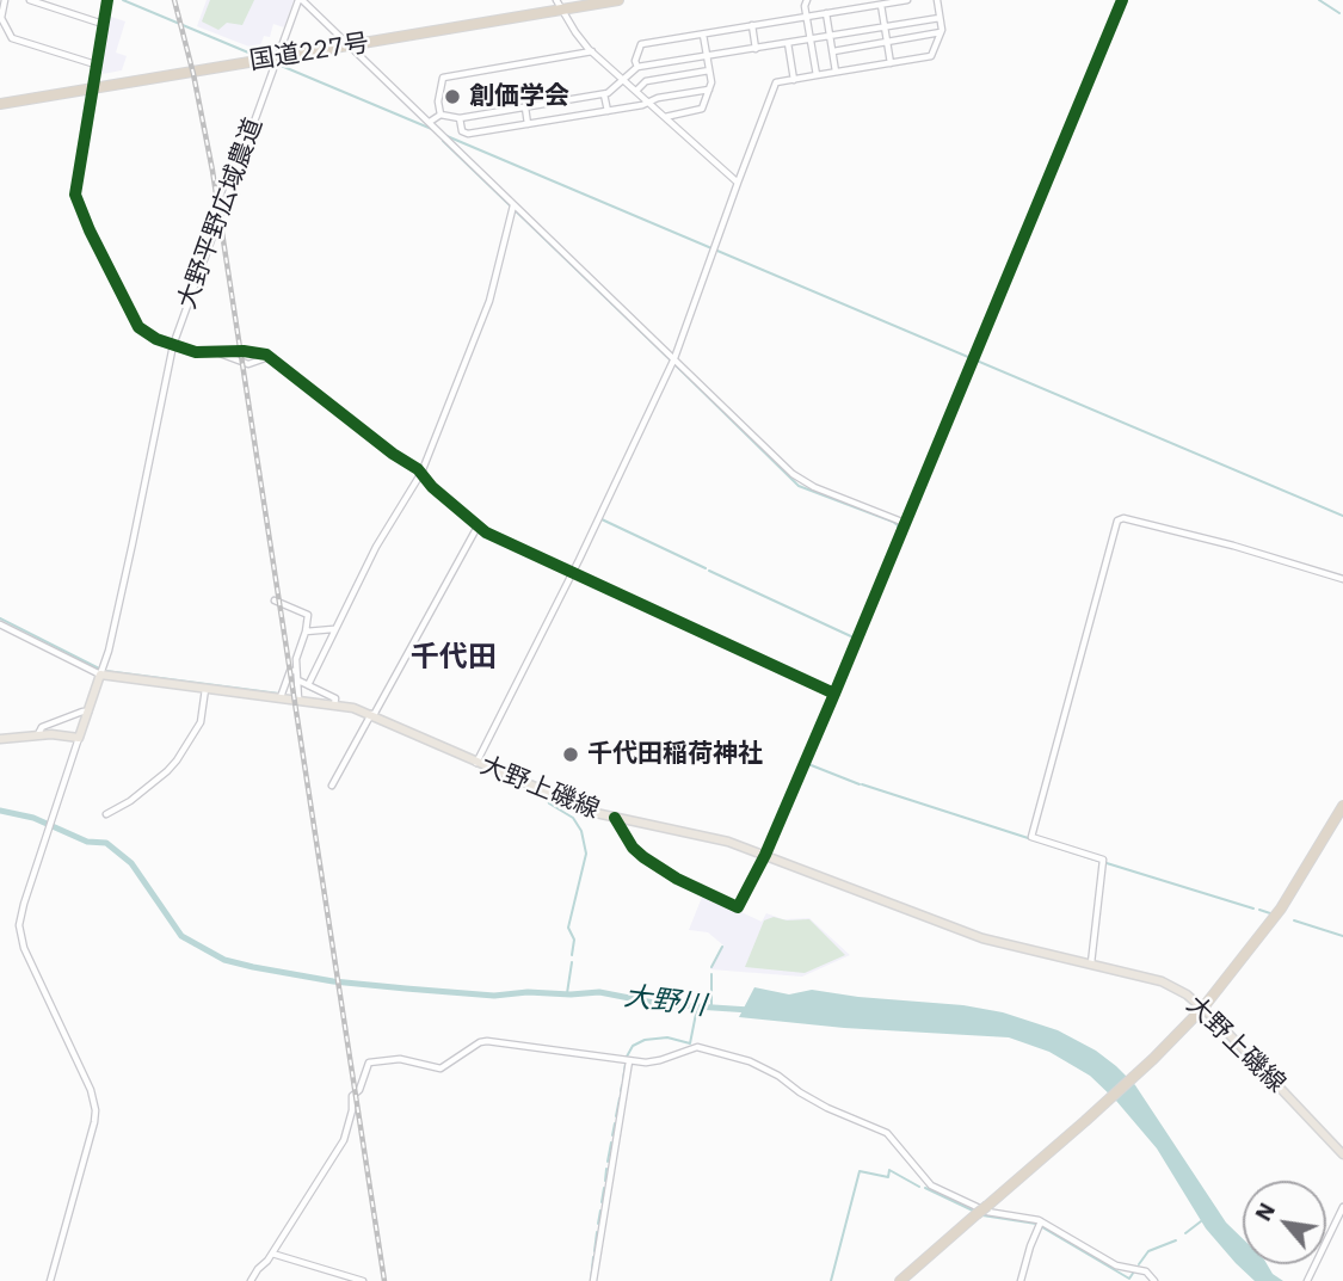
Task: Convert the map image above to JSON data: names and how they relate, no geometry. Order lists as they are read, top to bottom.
{
  "streets": {
    "highway": ["国道227号"],
    "main road": ["大野上磯線"],
    "street": ["大野平野広域農道"]
  },
  "crossings": [
    ["国道227号", "大野平野広域農道"],
    ["大野平野広域農道", "大野上磯線"]
  ],
  "districts": ["千代田"],
  "water": ["大野川"],
  "places": ["創価学会", "千代田稲荷神社"],
  "north": "top left"
}
